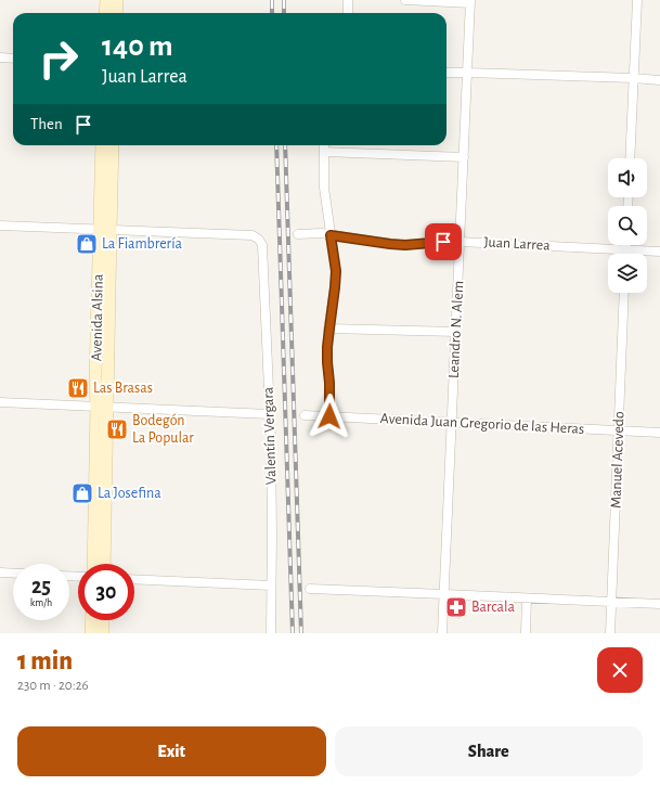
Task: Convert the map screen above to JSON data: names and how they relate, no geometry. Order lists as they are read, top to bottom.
{
  "streets": {
    "main road": ["Avenida Alsina"],
    "street": [
      "Juan Larrea",
      "Leandro N. Alem",
      "Avenida Juan Gregorio de las Heras",
      "Valentín Vergara",
      "Manuel Acevedo"
    ]
  },
  "crossings": [
    ["Juan Larrea", "Leandro N. Alem"],
    ["Avenida Alsina", "Valentín Vergara"],
    ["Leandro N. Alem", "Avenida Juan Gregorio de las Heras"],
    ["Avenida Juan Gregorio de las Heras", "Manuel Acevedo"]
  ],
  "places": {
    "shop": ["La Fiambrería", "La Josefina"],
    "restaurant": ["Las Brasas", "Bodegón La Popular"],
    "pharmacy": ["Barcala"]
  },
  "page": {
    "turn": ["140 m", "Juan Larrea"],
    "then": "Then",
    "speed": "25 km/h",
    "limit": "30",
    "heading": ["1 min", "230 m · 20:26"],
    "buttons": ["Exit", "Share"]
  }
}
